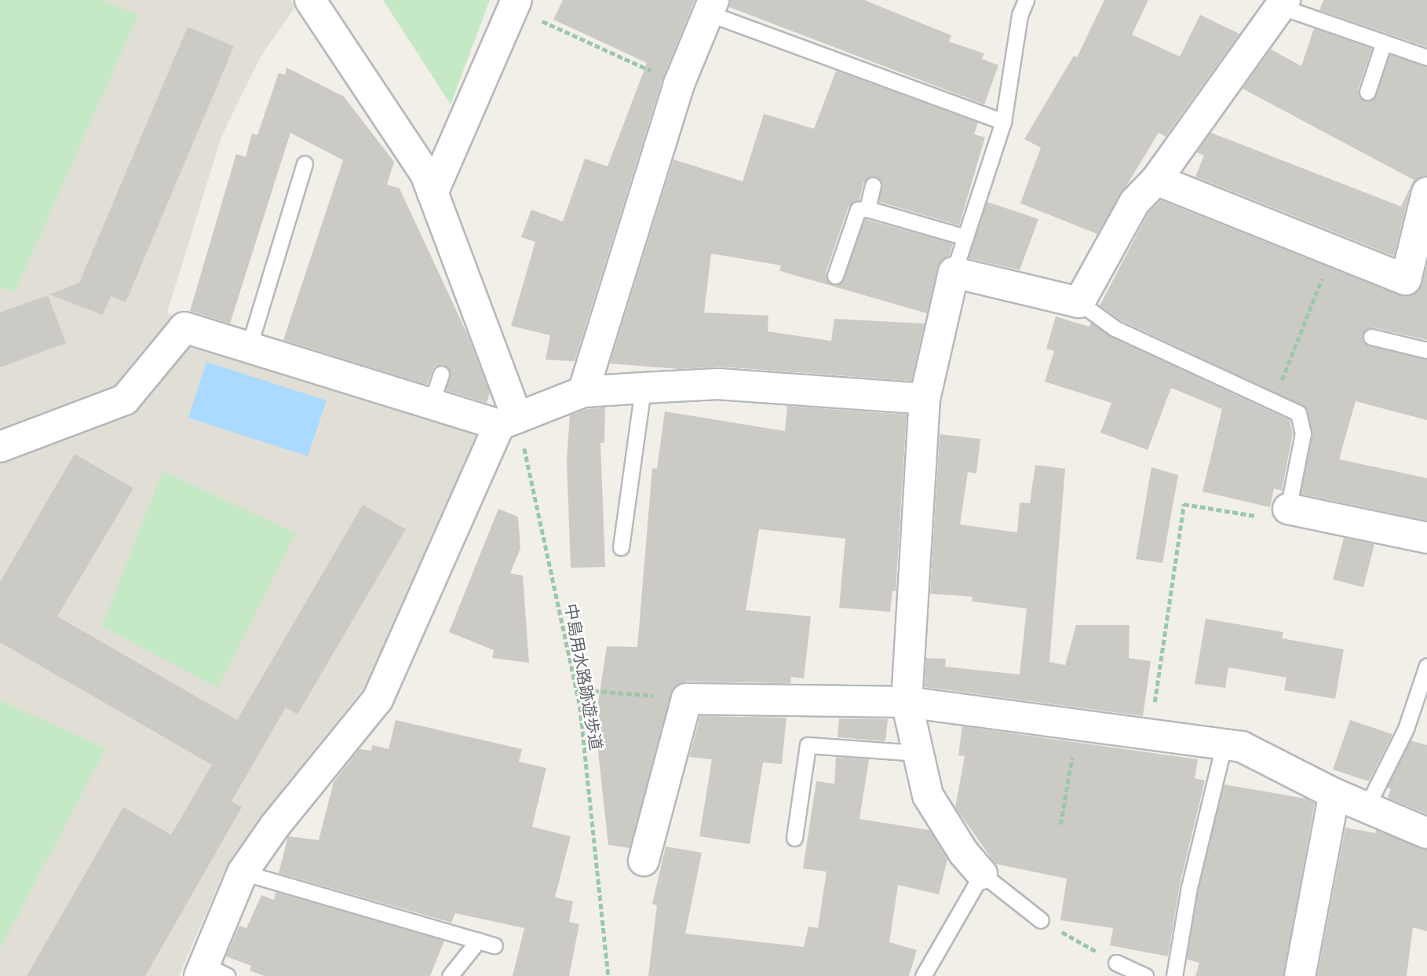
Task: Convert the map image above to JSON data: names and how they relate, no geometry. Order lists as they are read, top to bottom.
{
  "streets": {
    "path": ["中島用水路跡遊歩道"]
  }
}
